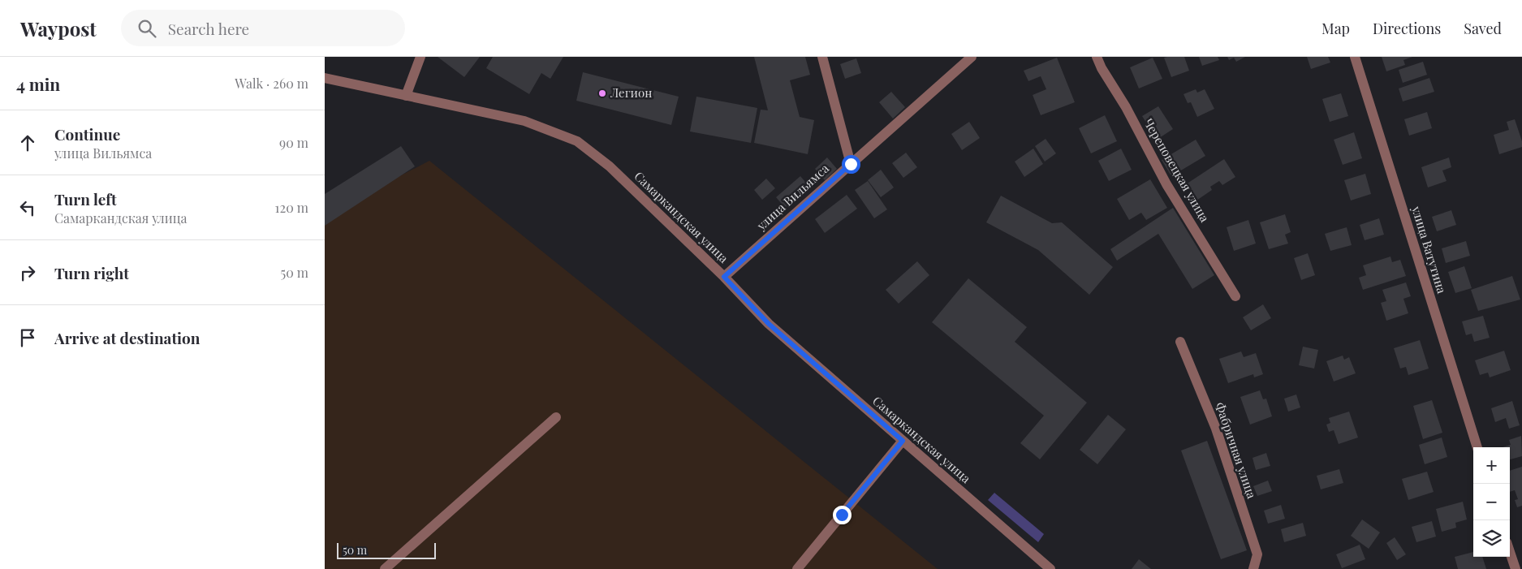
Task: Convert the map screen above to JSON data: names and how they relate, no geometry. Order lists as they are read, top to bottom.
{
  "streets": {
    "street": [
      "Череповецкая улица",
      "улица Вильямса",
      "Самаркандская улица",
      "улица Ватутина",
      "Фабричная улица"
    ]
  },
  "crossings": [
    ["улица Вильямса", "Самаркандская улица"]
  ],
  "places": ["Легион"],
  "scale_bar": "50 m",
  "page": {
    "header": "Waypost",
    "search": "Search here",
    "nav": ["Map", "Directions", "Saved"],
    "heading": ["4 min", "Walk · 260 m"],
    "list": [
      ["Continue", "улица Вильямса", "90 m"],
      ["Turn left", "Самаркандская улица", "120 m"],
      ["Turn right", "50 m"],
      "Arrive at destination"
    ],
    "map_buttons": ["+", "−"],
    "scale": "50 m"
  }
}
